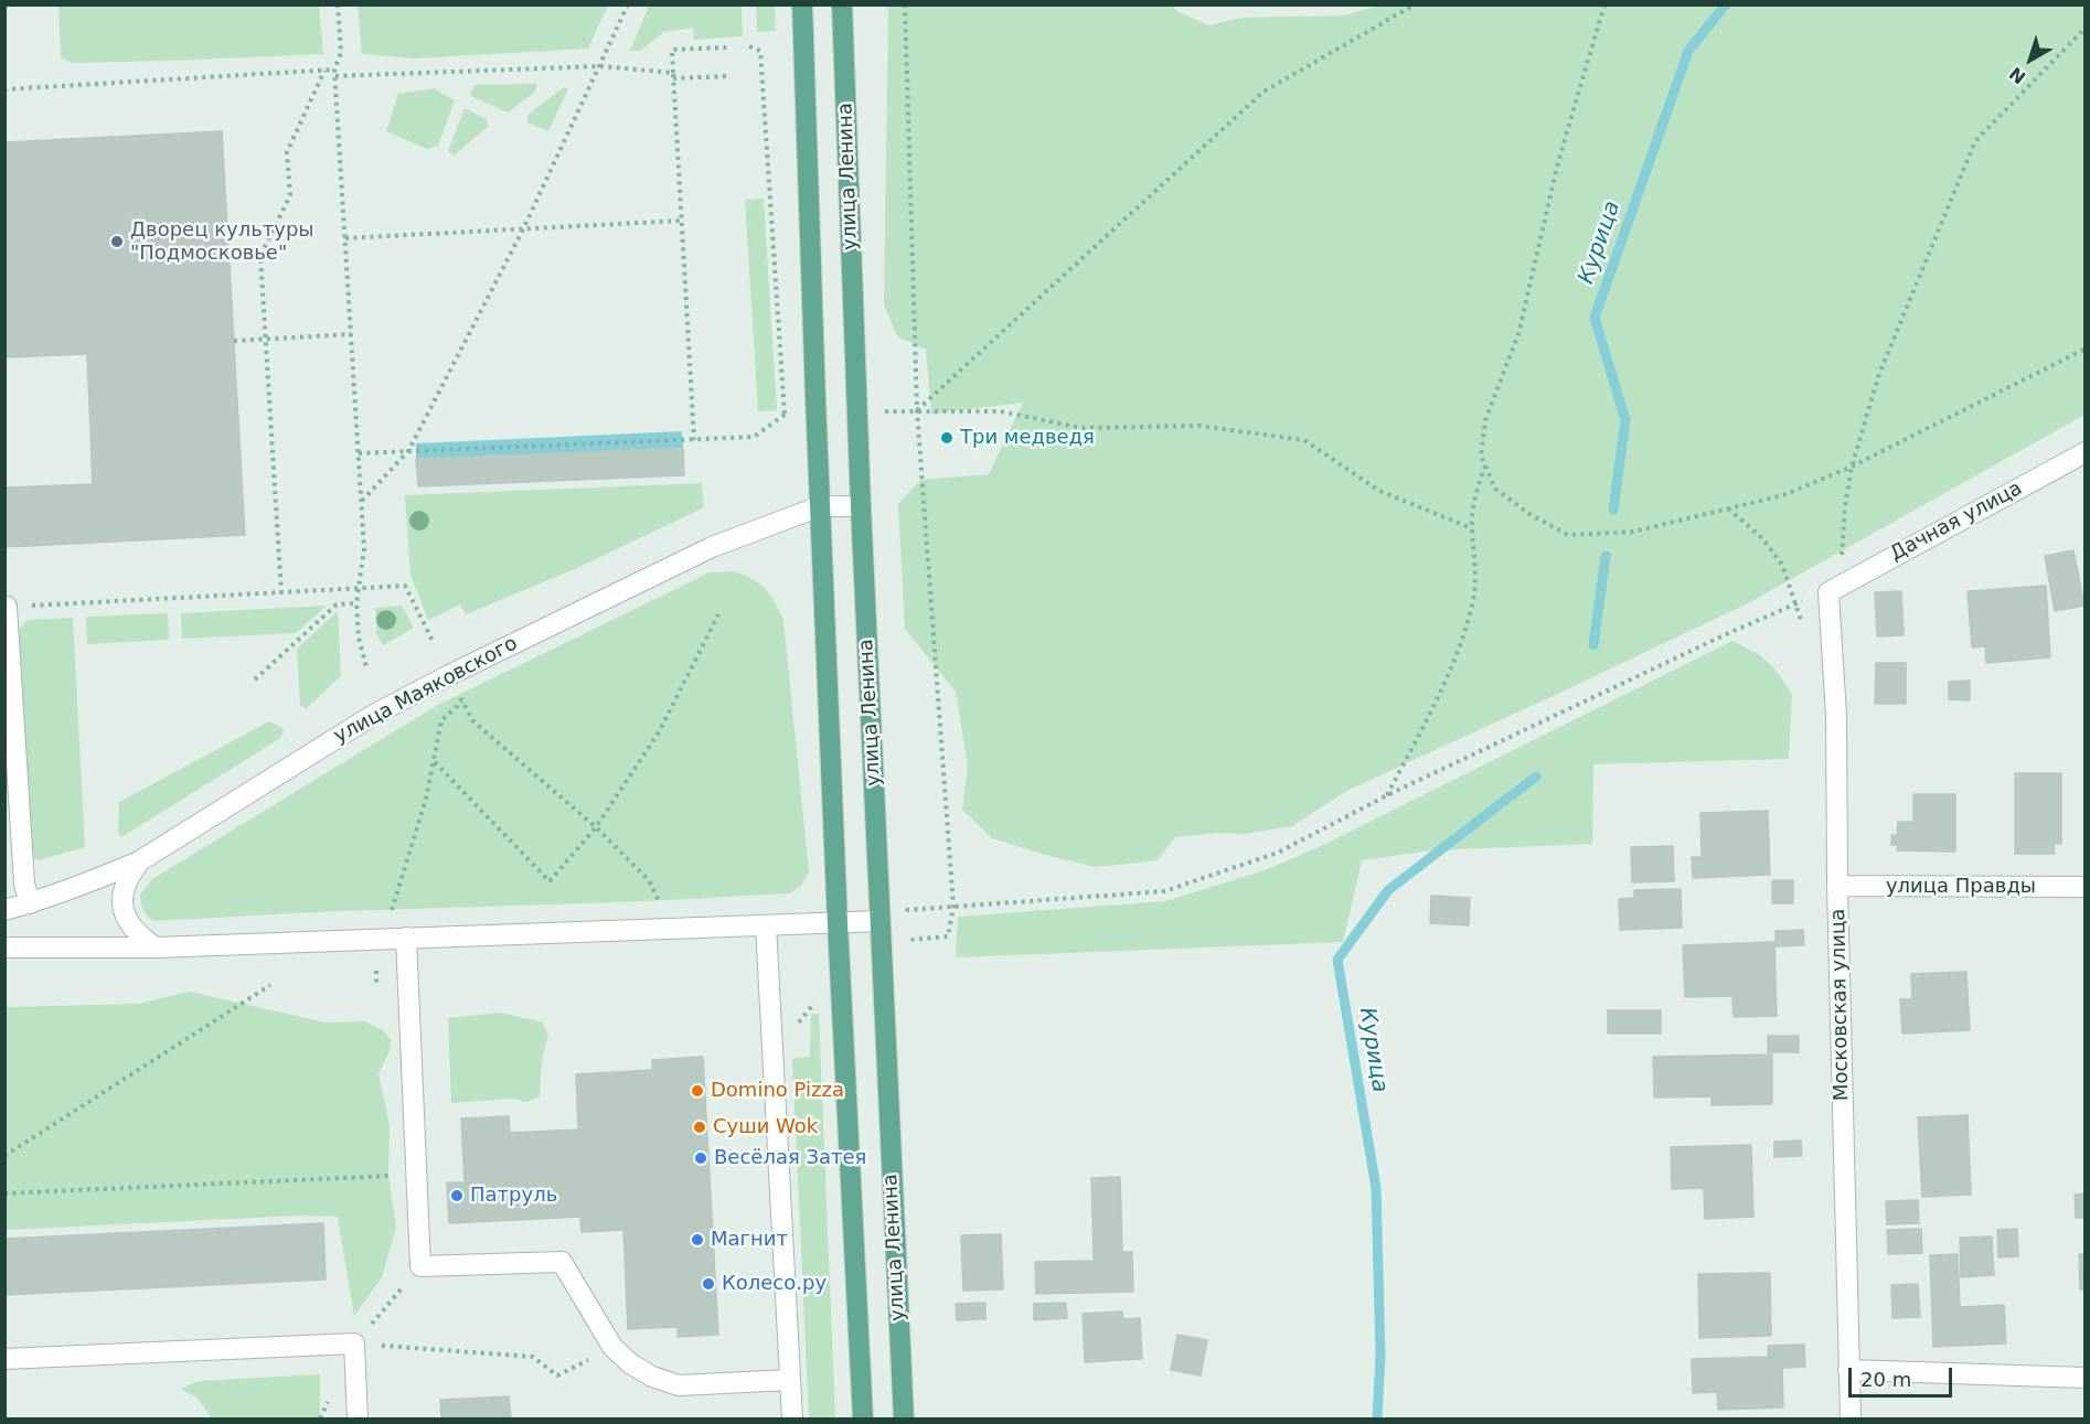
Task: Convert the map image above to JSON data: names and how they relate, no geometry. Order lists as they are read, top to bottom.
{
  "streets": {
    "main road": ["улица Ленина"],
    "street": [
      "Дачная улица",
      "улица Маяковского",
      "улица Правды",
      "Московская улица"
    ]
  },
  "crossings": [
    ["улица Ленина", "улица Маяковского"],
    ["Дачная улица", "Московская улица"],
    ["улица Правды", "Московская улица"]
  ],
  "water": ["Курица"],
  "places": [
    "Дворец культуры \"Подмосковье\"",
    "Три медведя",
    "Domino Pizza",
    "Суши Wok",
    "Весёлая Затея",
    "Патруль",
    "Магнит",
    "Колесо.ру"
  ],
  "scale_bar": "20 m",
  "north": "bottom left"
}
